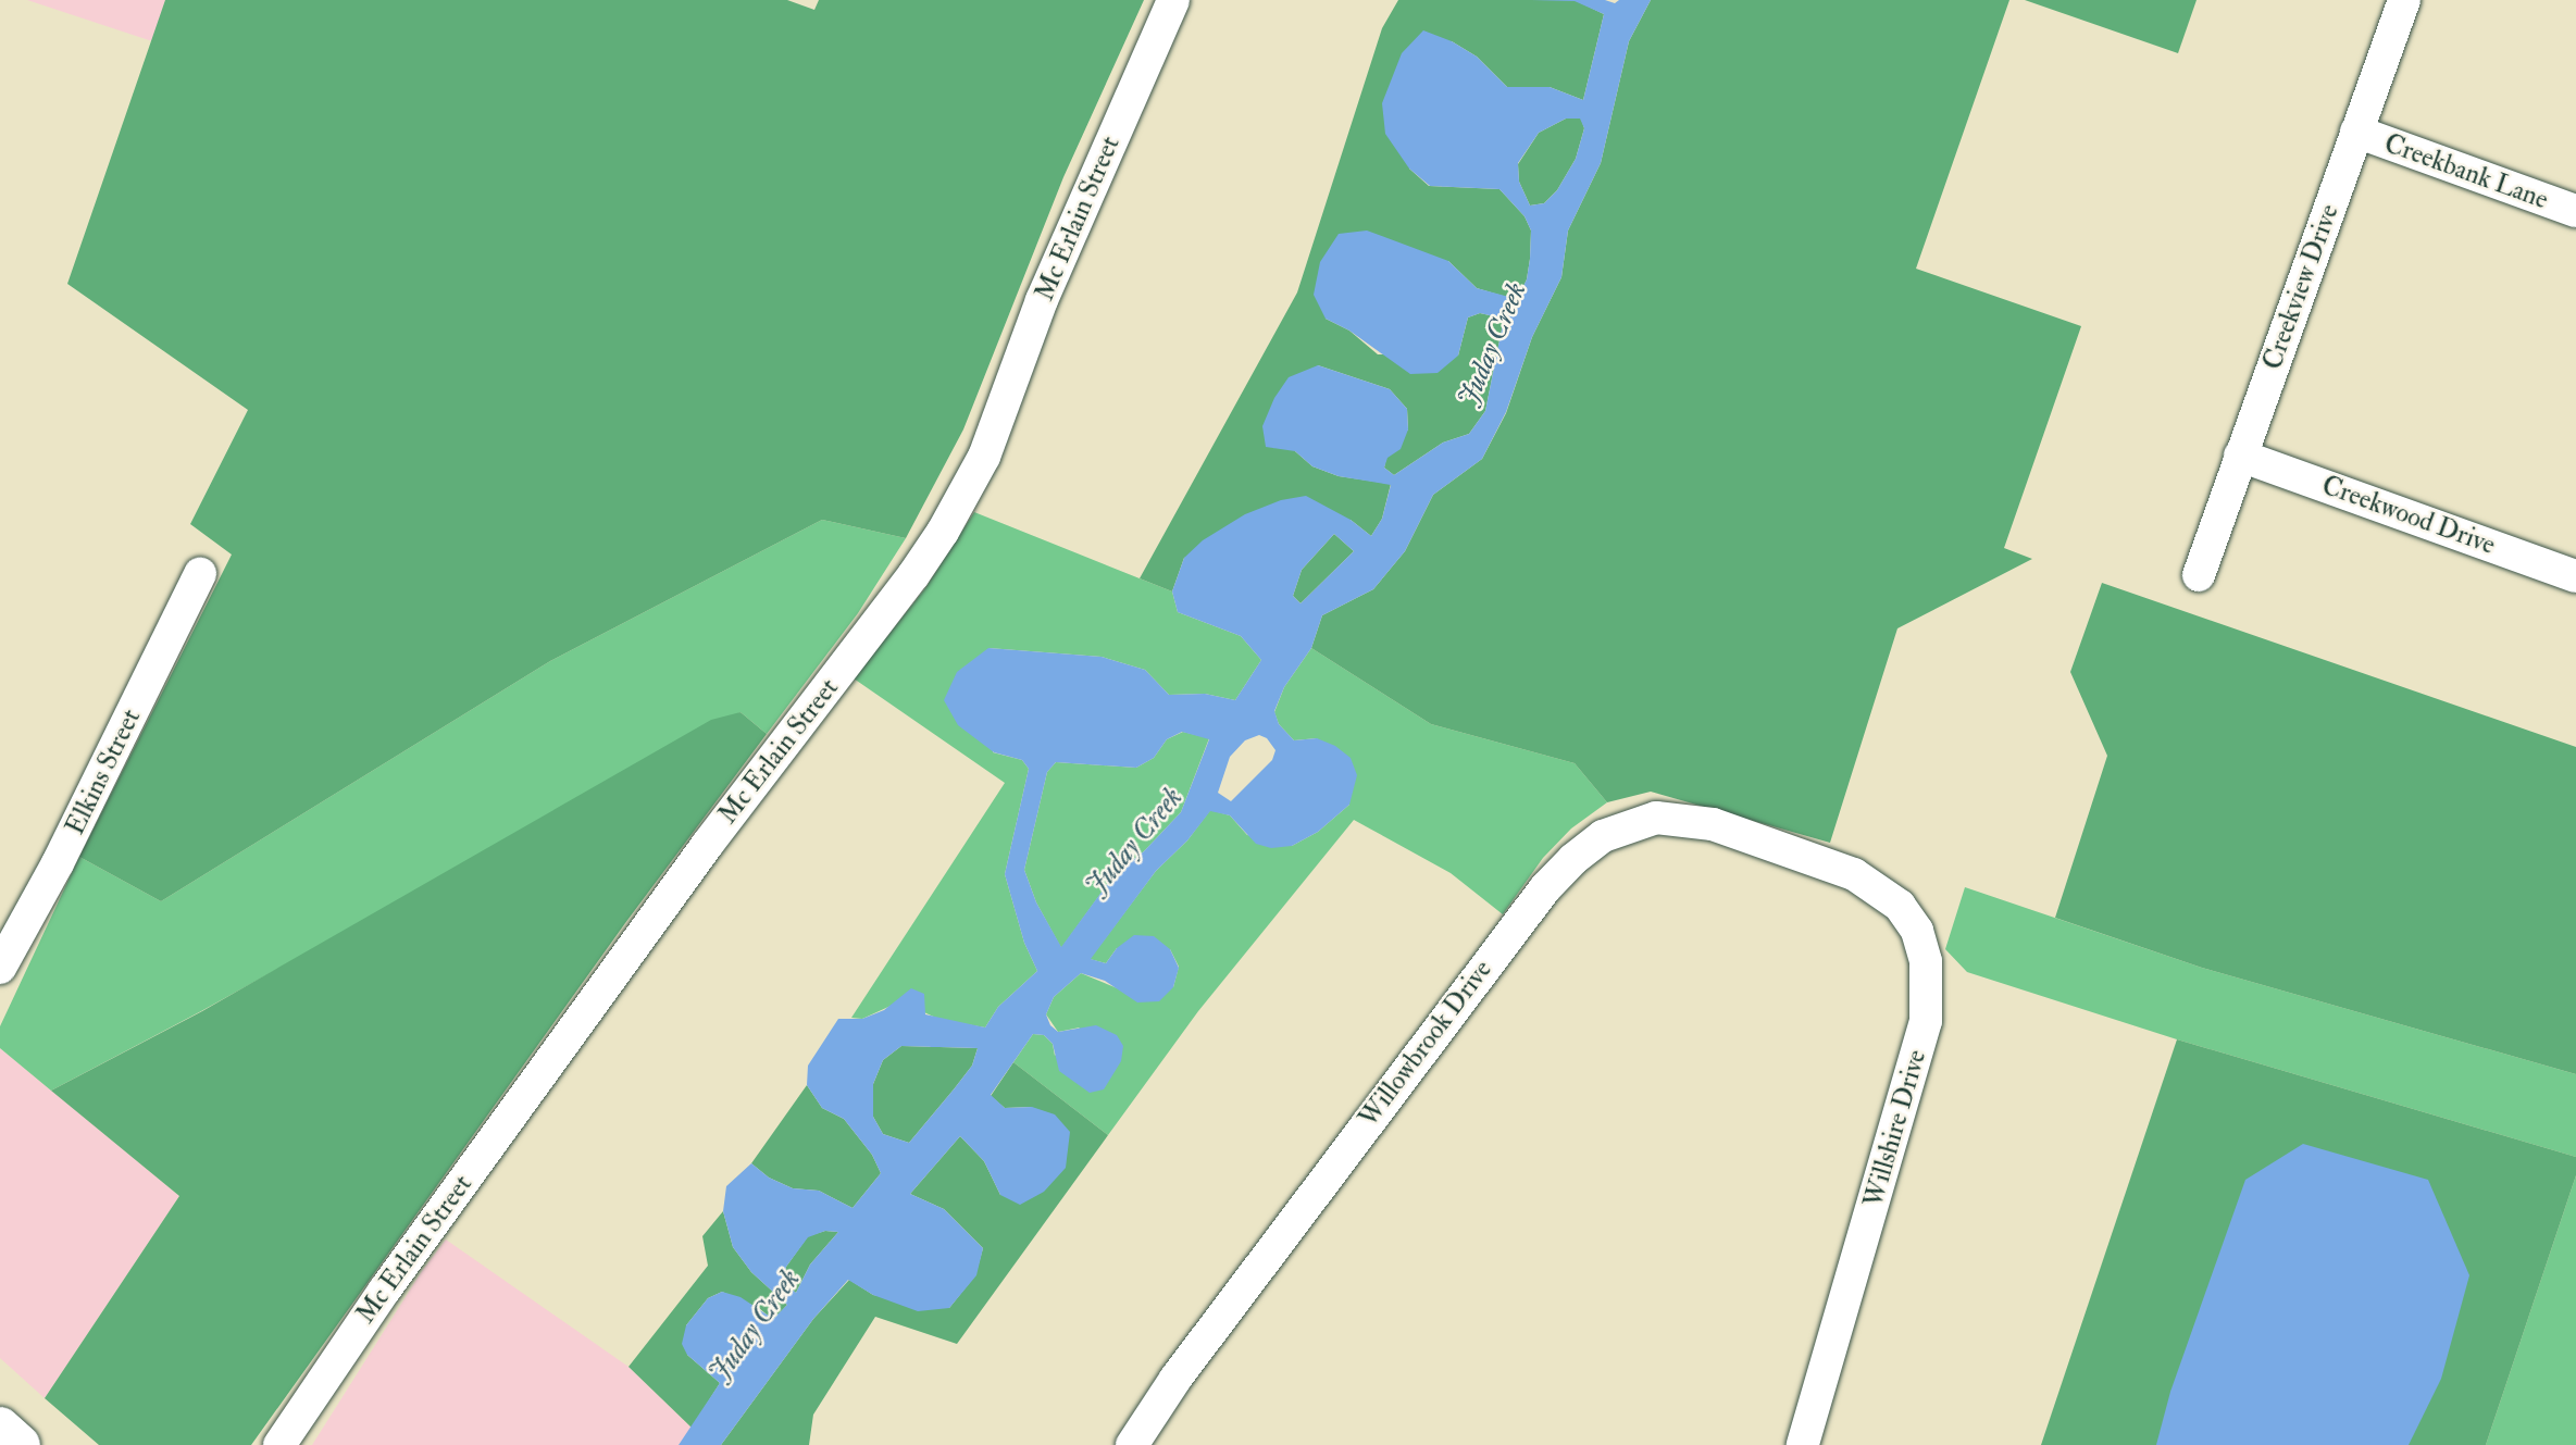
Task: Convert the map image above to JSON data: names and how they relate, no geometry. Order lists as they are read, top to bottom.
{
  "streets": {
    "street": [
      "Creekbank Lane",
      "Mc Erlain Street",
      "Creekview Drive",
      "Creekwood Drive",
      "Elkins Street",
      "Willowbrook Drive",
      "Willshire Drive"
    ]
  },
  "crossings": [
    ["Creekbank Lane", "Creekview Drive"],
    ["Creekview Drive", "Creekwood Drive"],
    ["Willowbrook Drive", "Willshire Drive"]
  ],
  "water": ["Juday Creek"]
}
